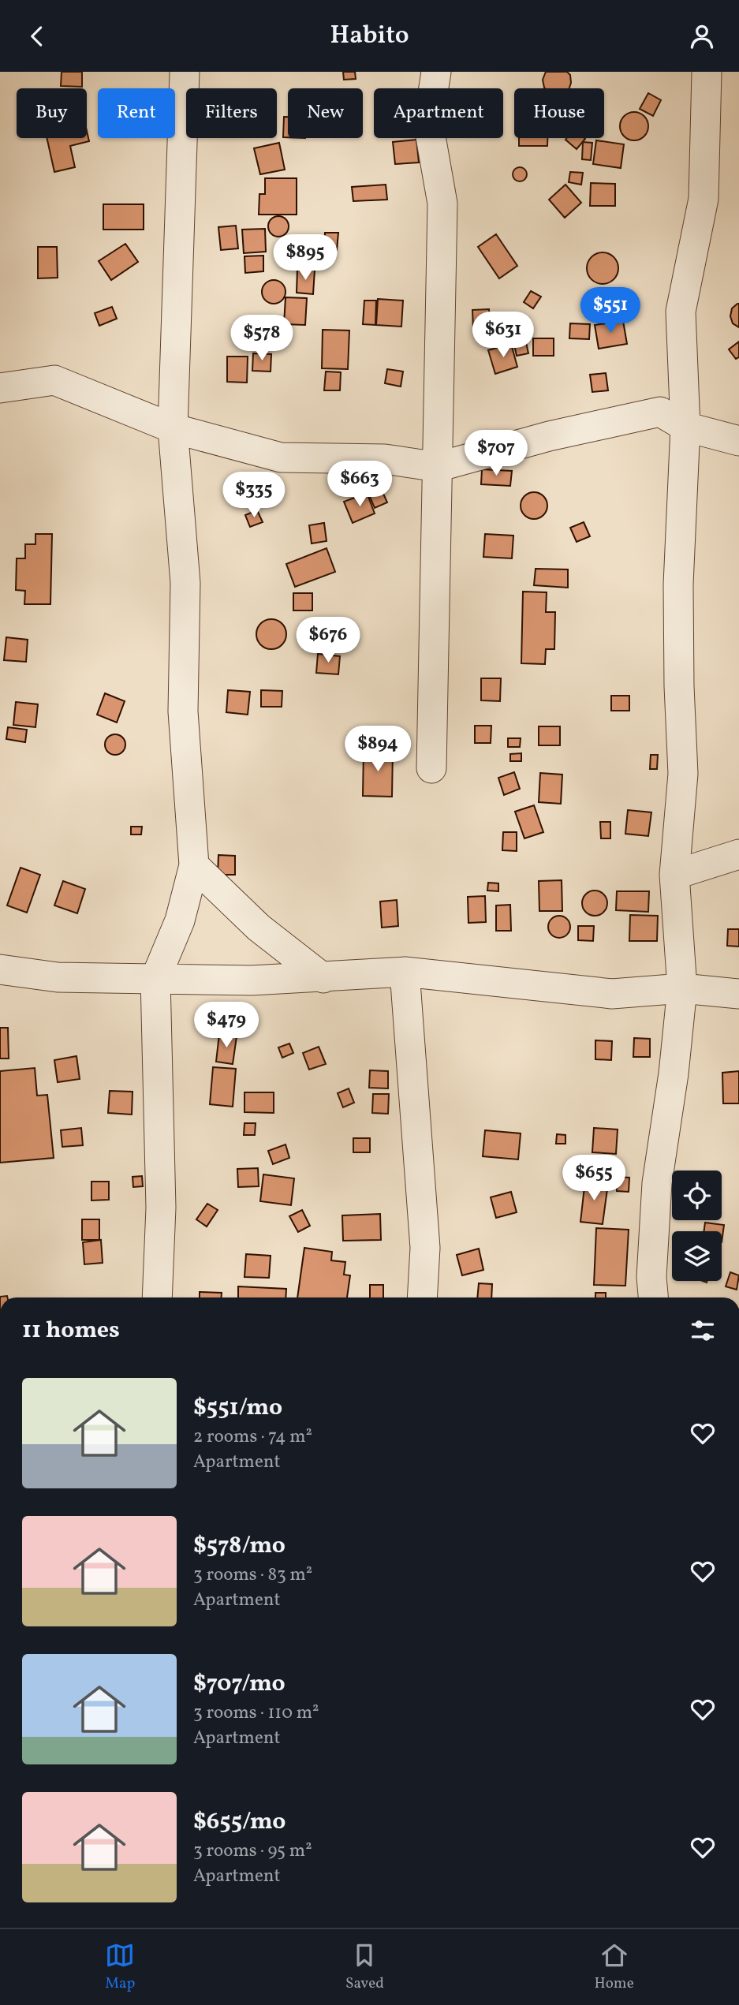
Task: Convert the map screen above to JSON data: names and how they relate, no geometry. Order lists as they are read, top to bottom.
{
  "page": {
    "header": "Habito",
    "chip": [
      "Buy",
      "Rent",
      "Filters",
      "New",
      "Apartment",
      "House"
    ],
    "price": [
      "$895",
      "$551",
      "$631",
      "$578",
      "$707",
      "$663",
      "$335",
      "$676",
      "$894",
      "$479",
      "$655"
    ],
    "heading": "11 homes",
    "list": [
      {
        "name": "$551/mo",
        "note": "2 rooms · 74 m² · Apartment"
      },
      {
        "name": "$578/mo",
        "note": "3 rooms · 83 m² · Apartment"
      },
      {
        "name": "$707/mo",
        "note": "3 rooms · 110 m² · Apartment"
      },
      {
        "name": "$655/mo",
        "note": "3 rooms · 95 m² · Apartment"
      }
    ],
    "tabs": ["Map", "Saved", "Home"]
  }
}
